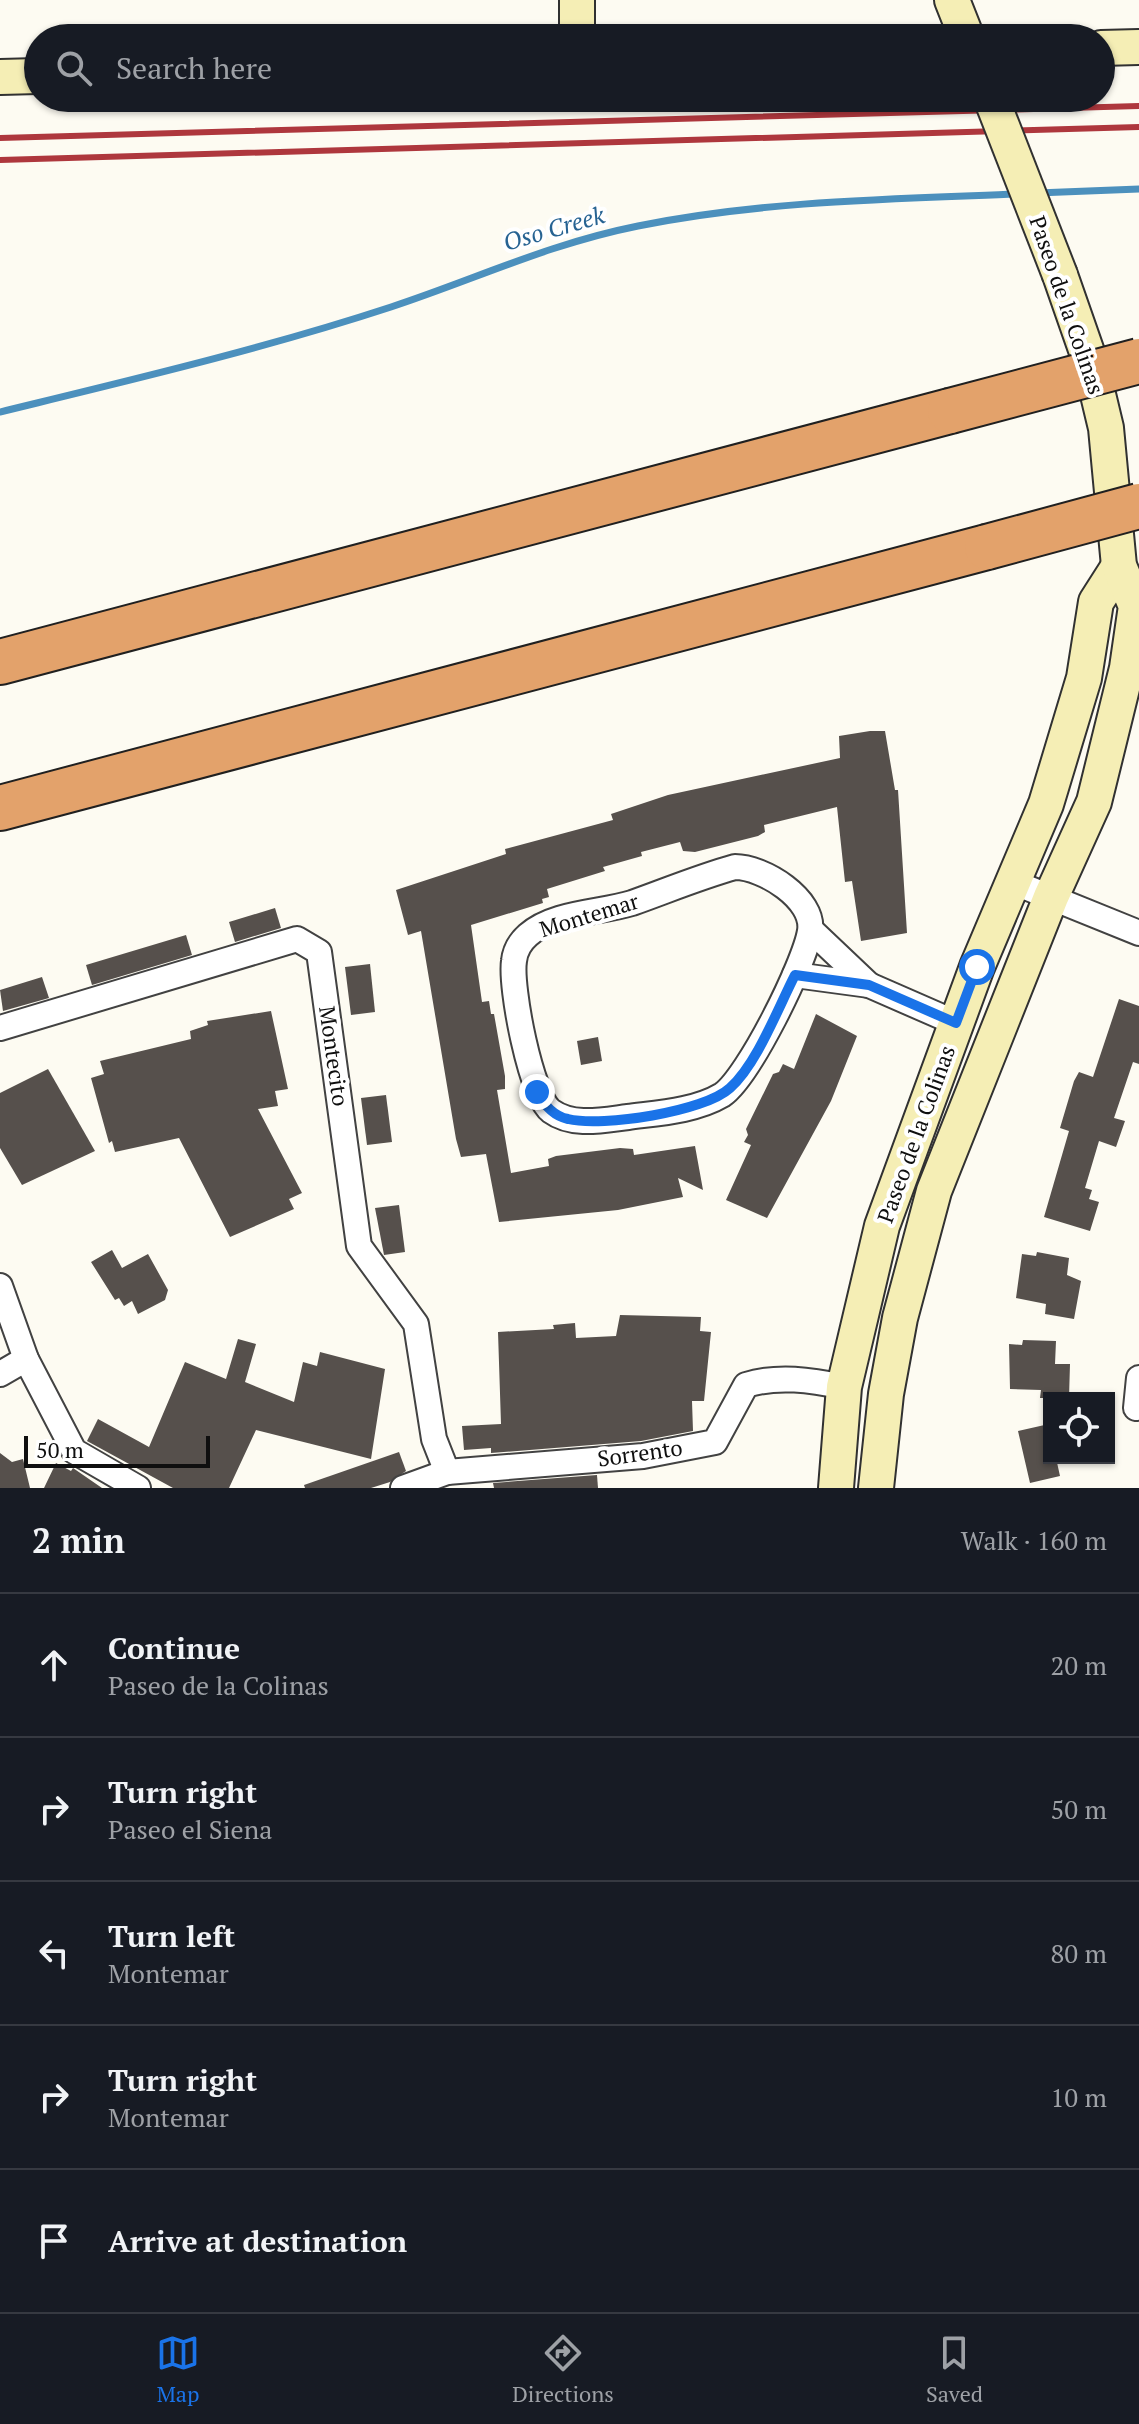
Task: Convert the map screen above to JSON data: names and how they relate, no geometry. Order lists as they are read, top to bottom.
{
  "streets": {
    "main road": ["Paseo de la Colinas"],
    "street": ["Montemar", "Montecito", "Sorrento"]
  },
  "crossings": [
    ["Paseo de la Colinas", "Sorrento"],
    ["Montecito", "Sorrento"]
  ],
  "water": ["Oso Creek"],
  "scale_bar": "50 m",
  "page": {
    "search": "Search here",
    "scale": "50 m",
    "heading": ["2 min", "Walk · 160 m"],
    "list": [
      ["Continue", "Paseo de la Colinas", "20 m"],
      ["Turn right", "Paseo el Siena", "50 m"],
      ["Turn left", "Montemar", "80 m"],
      ["Turn right", "Montemar", "10 m"],
      "Arrive at destination"
    ],
    "nav": ["Map", "Directions", "Saved"]
  }
}
